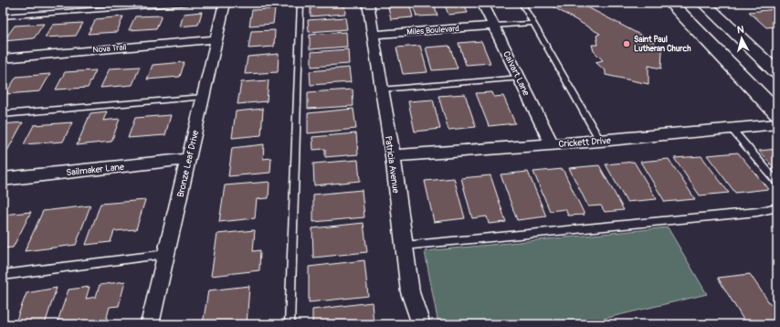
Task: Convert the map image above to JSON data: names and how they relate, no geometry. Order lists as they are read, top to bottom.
{
  "streets": {
    "street": [
      "Miles Boulevard",
      "Nova Trail",
      "Calvart Lane",
      "Crickett Drive",
      "Bronze Leaf Drive",
      "Patricia Avenue",
      "Sailmaker Lane"
    ]
  },
  "crossings": [
    ["Miles Boulevard", "Calvart Lane"],
    ["Miles Boulevard", "Patricia Avenue"],
    ["Nova Trail", "Bronze Leaf Drive"],
    ["Calvart Lane", "Crickett Drive"],
    ["Crickett Drive", "Patricia Avenue"],
    ["Bronze Leaf Drive", "Sailmaker Lane"]
  ],
  "places": ["Saint Paul Lutheran Church"],
  "north": "top"
}
